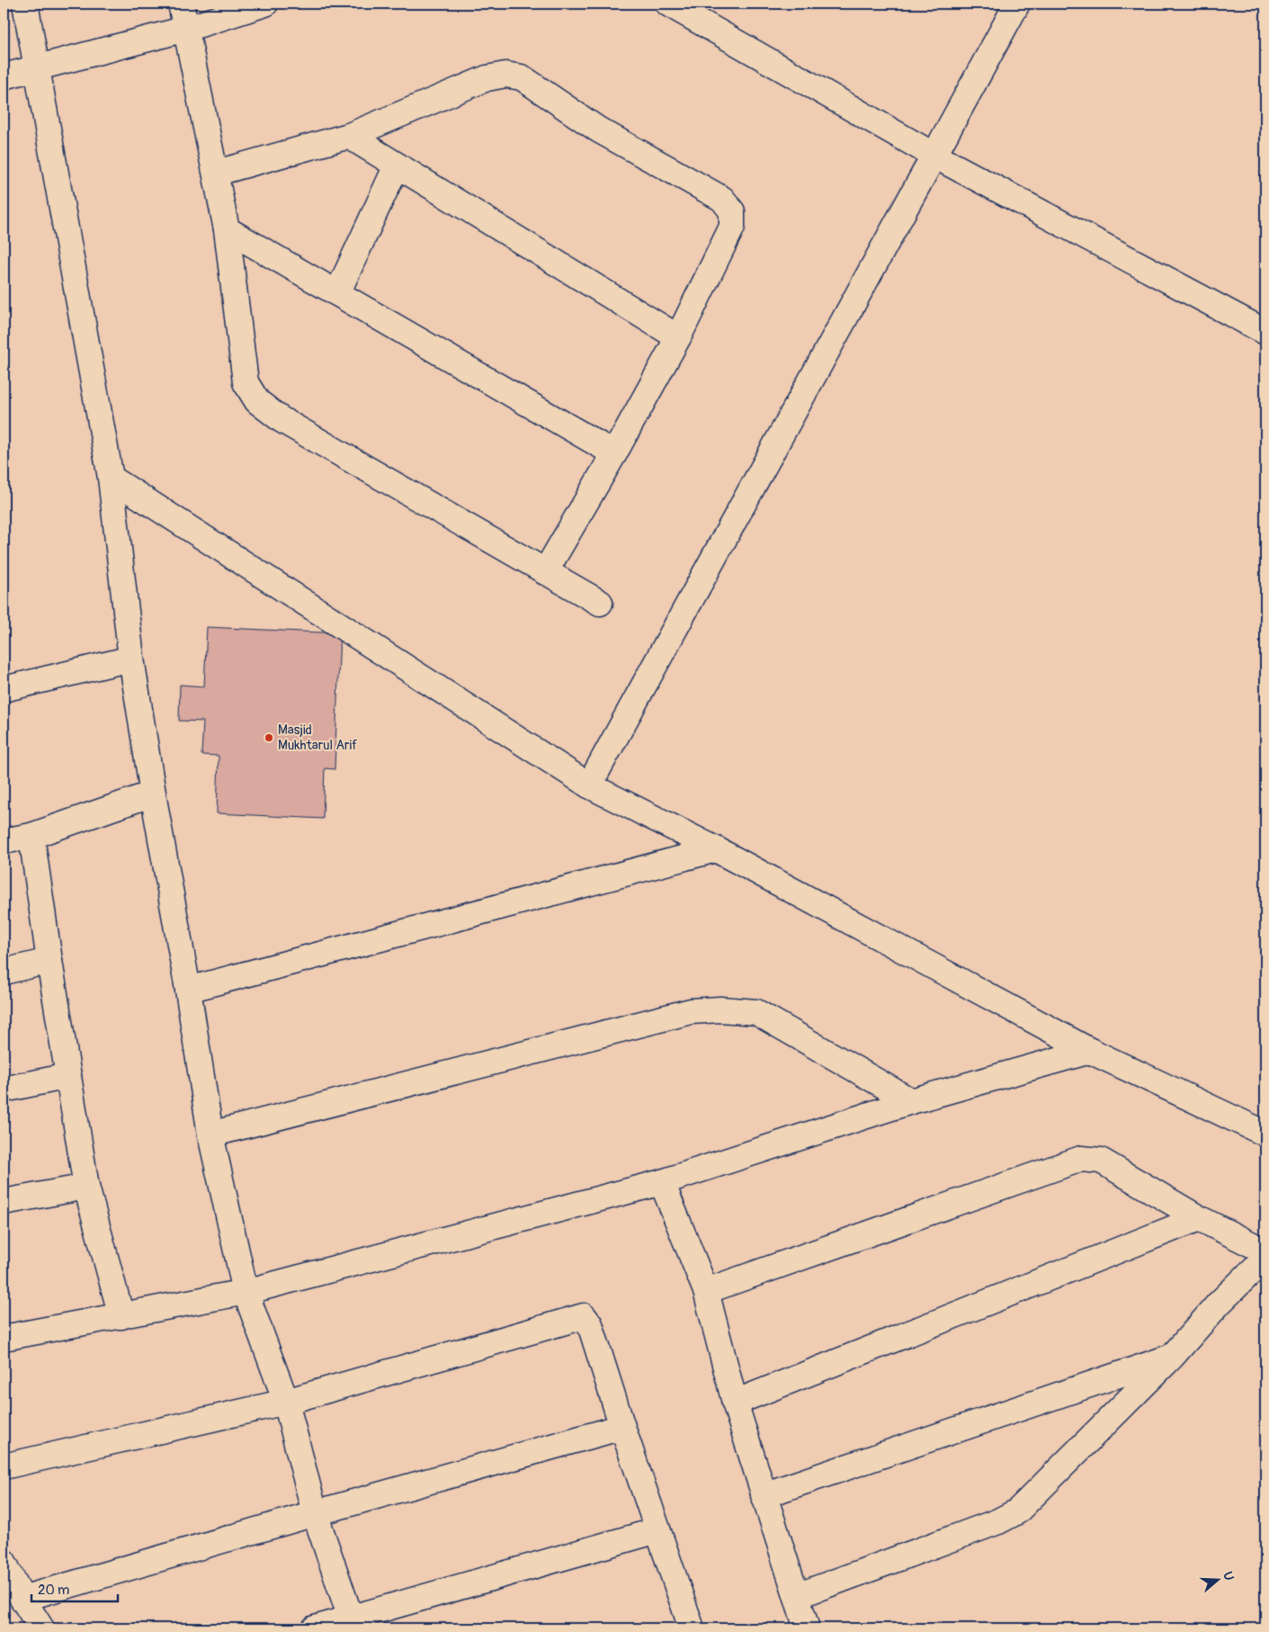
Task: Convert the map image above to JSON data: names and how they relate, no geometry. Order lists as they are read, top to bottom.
{
  "places": ["Masjid Mukhtarul Arif"],
  "scale_bar": "20 m",
  "north": "right"
}
